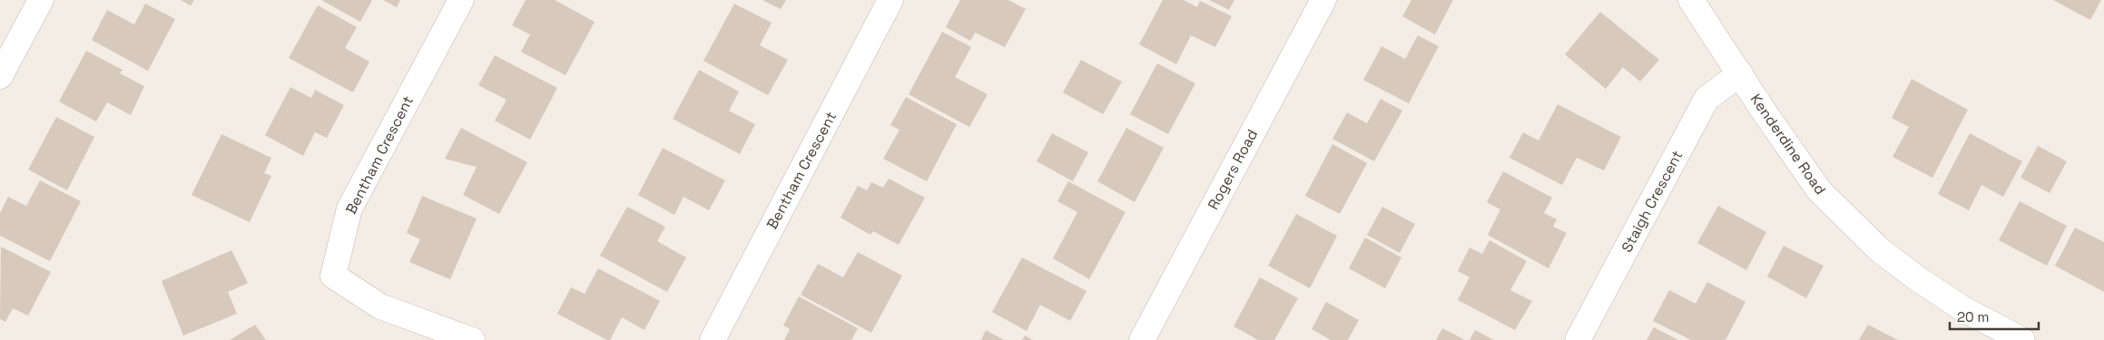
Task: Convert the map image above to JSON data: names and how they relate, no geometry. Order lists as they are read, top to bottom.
{
  "streets": {
    "street": [
      "Kenderdine Road",
      "Bentham Crescent",
      "Rogers Road",
      "Staigh Crescent"
    ]
  },
  "crossings": [
    ["Kenderdine Road", "Staigh Crescent"]
  ],
  "scale_bar": "20 m"
}
